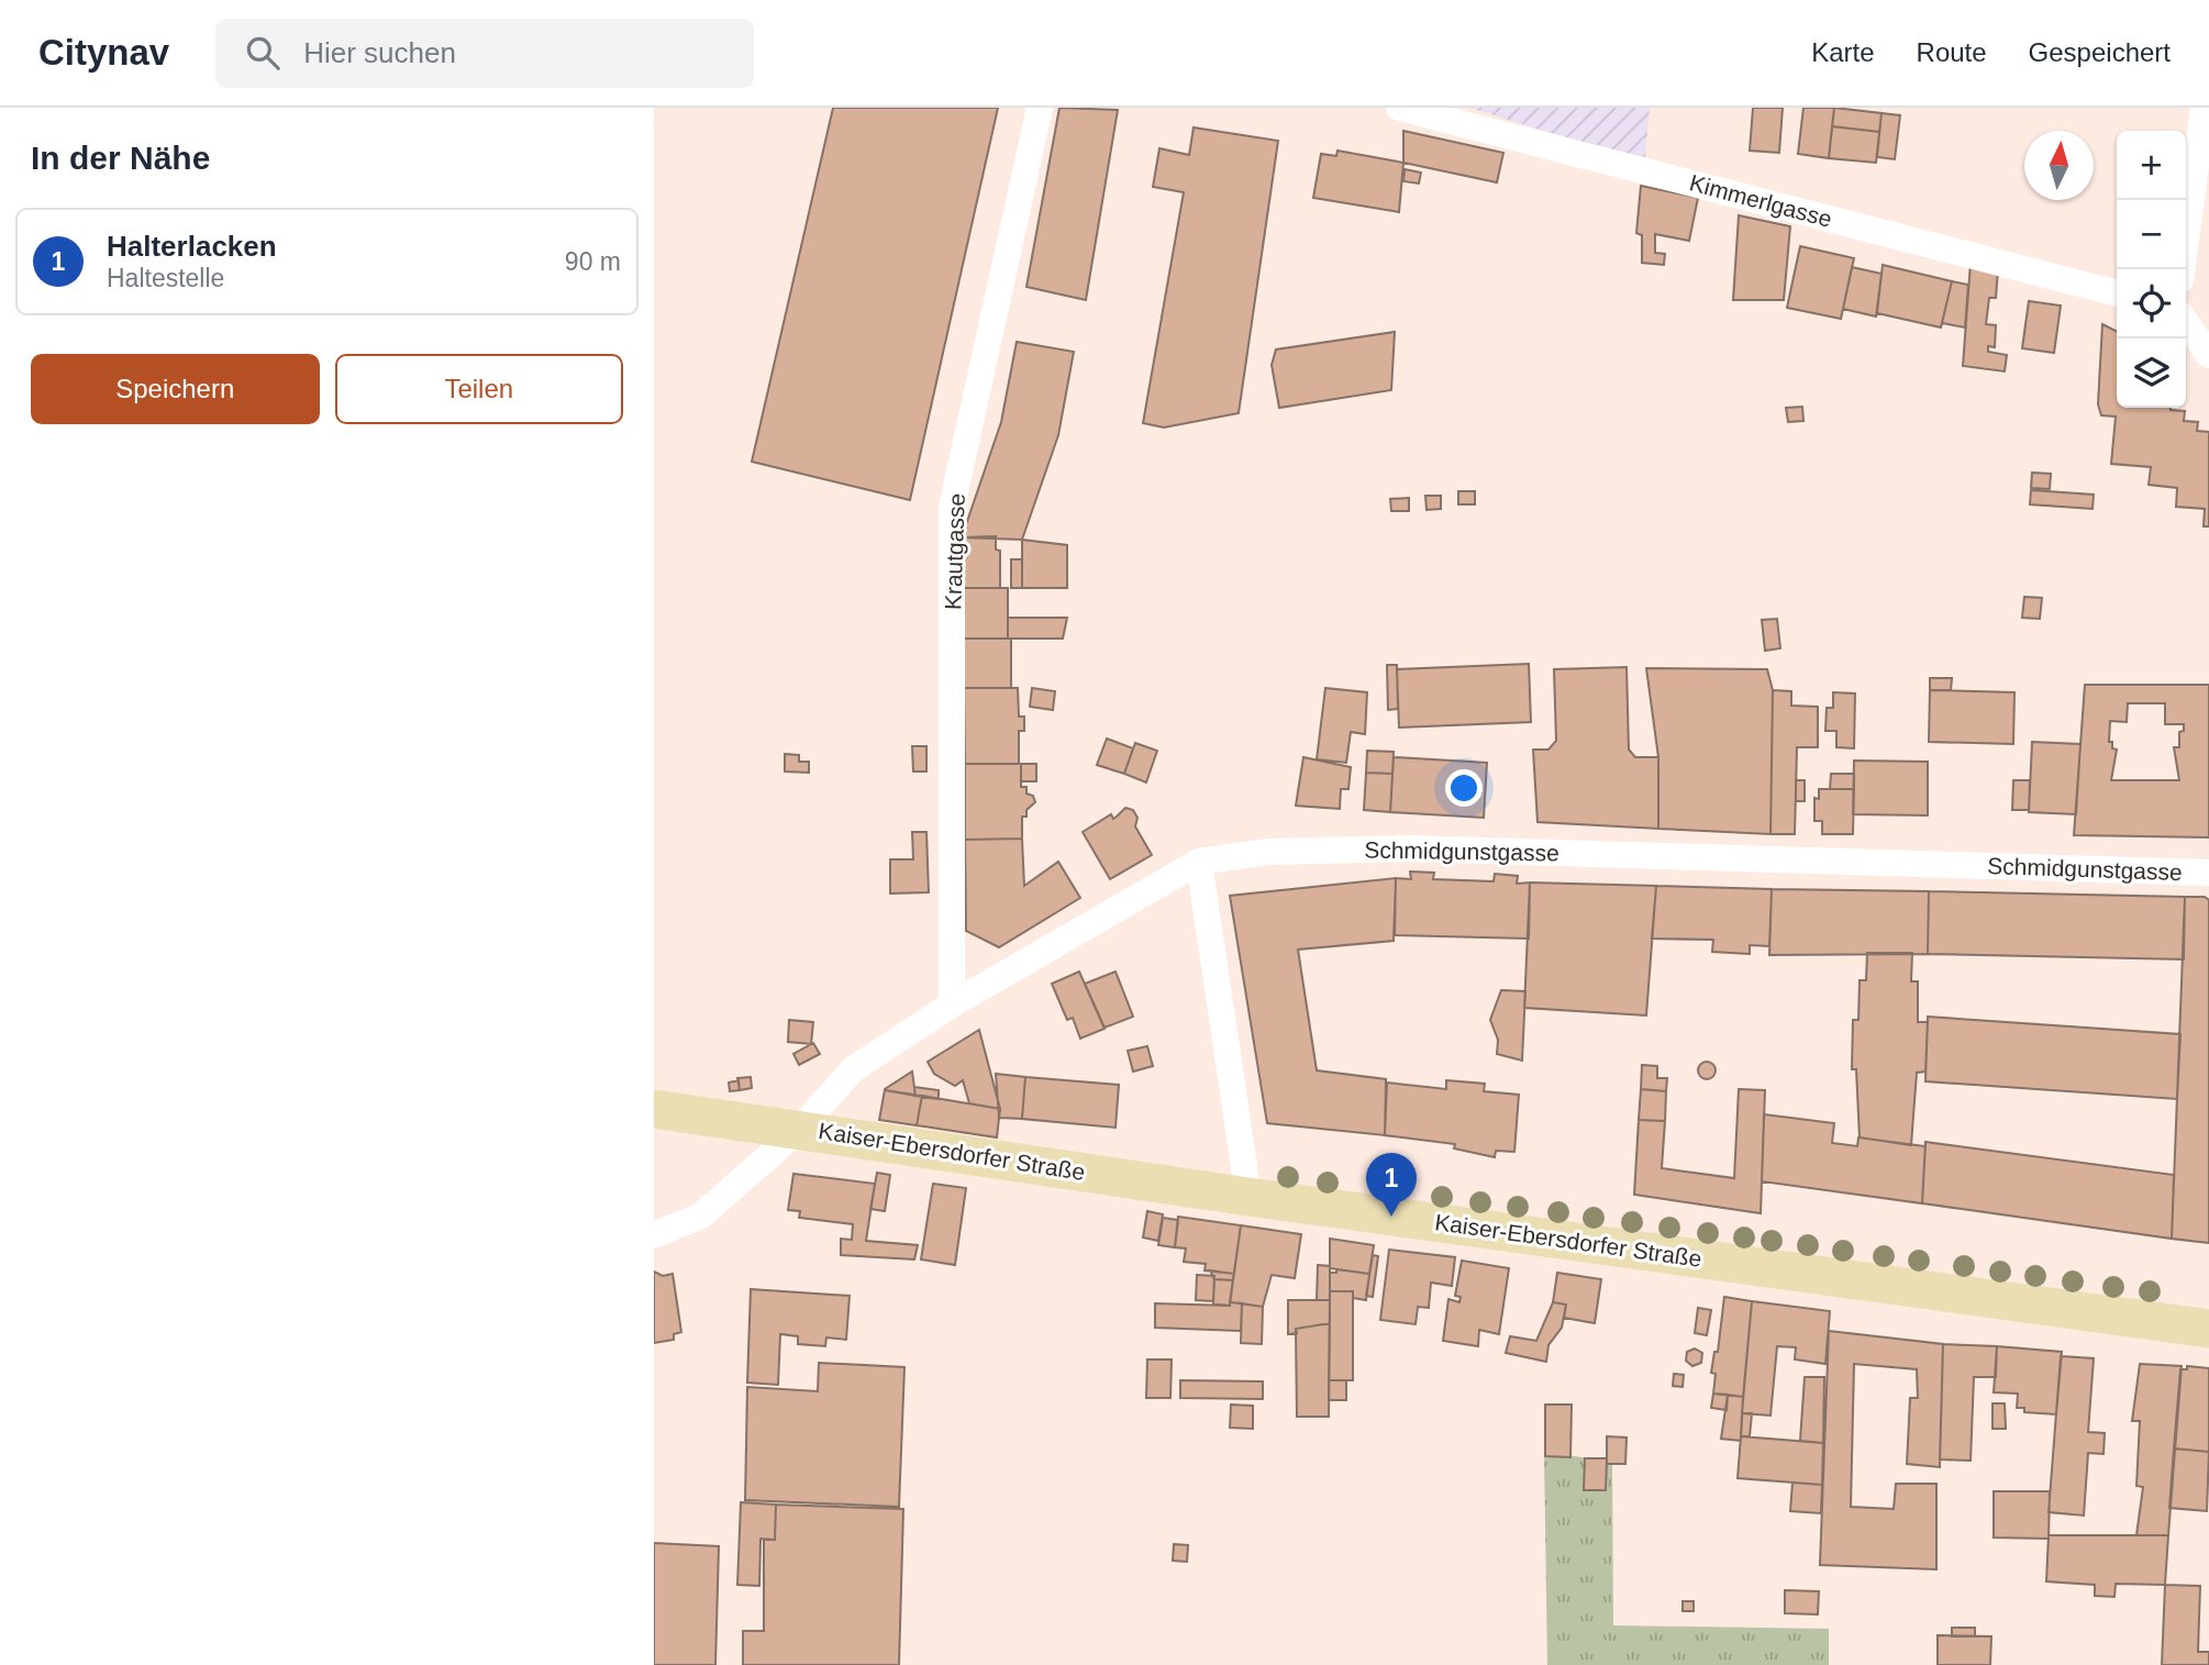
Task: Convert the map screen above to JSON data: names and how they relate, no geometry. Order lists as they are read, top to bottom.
{
  "streets": {
    "main road": ["Kaiser-Ebersdorfer Straße"],
    "street": ["Kimmerlgasse", "Krautgasse", "Schmidgunstgasse"]
  },
  "crossings": [
    ["Krautgasse", "Schmidgunstgasse"],
    ["Schmidgunstgasse", "Kaiser-Ebersdorfer Straße"]
  ],
  "north": "top",
  "page": {
    "header": "Citynav",
    "search": "Hier suchen",
    "nav": ["Karte", "Route", "Gespeichert"],
    "heading": "In der Nähe",
    "map_buttons": ["+", "−"],
    "list": [
      {
        "mark": "1",
        "name": "Halterlacken",
        "note": "Haltestelle",
        "value": "90 m"
      }
    ],
    "buttons": ["Speichern", "Teilen"],
    "pins": "1"
  }
}
